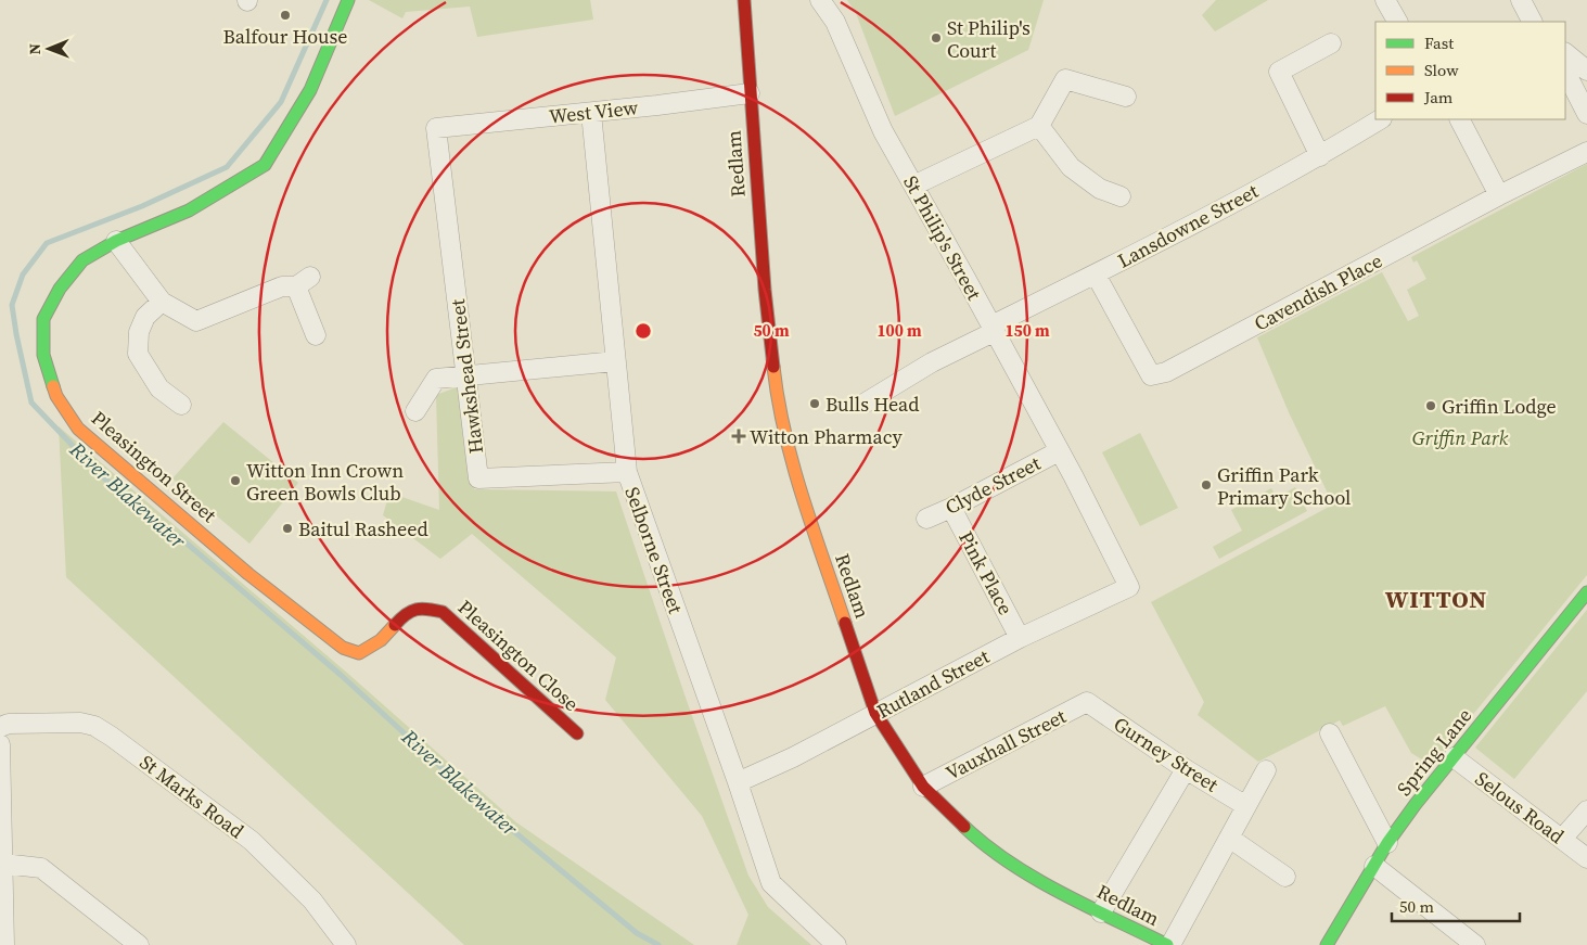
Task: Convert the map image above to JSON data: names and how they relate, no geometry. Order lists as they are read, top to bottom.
{
  "streets": {
    "main road": [
      "Redlam",
      "Pleasington Street",
      "Pleasington Close",
      "Spring Lane"
    ],
    "street": [
      "West View",
      "Lansdowne Street",
      "St Philip's Street",
      "Cavendish Place",
      "Hawkshead Street",
      "Clyde Street",
      "Selborne Street",
      "Pink Place",
      "Rutland Street",
      "Vauxhall Street",
      "Gurney Street",
      "St Marks Road",
      "Selous Road"
    ]
  },
  "crossings": [
    ["West View", "Redlam"],
    ["West View", "Hawkshead Street"],
    ["West View", "Selborne Street"],
    ["Redlam", "Rutland Street"],
    ["Redlam", "Vauxhall Street"],
    ["Lansdowne Street", "St Philip's Street"],
    ["Lansdowne Street", "Cavendish Place"],
    ["St Philip's Street", "Clyde Street"],
    ["St Philip's Street", "Rutland Street"],
    ["Hawkshead Street", "Selborne Street"],
    ["Pleasington Street", "Pleasington Close"],
    ["Clyde Street", "Pink Place"],
    ["Selborne Street", "Rutland Street"],
    ["Pink Place", "Rutland Street"],
    ["Vauxhall Street", "Gurney Street"],
    ["Spring Lane", "Selous Road"]
  ],
  "districts": ["WITTON"],
  "water": ["River Blakewater"],
  "parks": ["Griffin Park"],
  "places": {
    "other": [
      "Balfour House",
      "St Philip's Court",
      "Bulls Head",
      "Griffin Lodge",
      "Witton Inn Crown Green Bowls Club",
      "Griffin Park Primary School",
      "Baitul Rasheed"
    ],
    "health": ["Witton Pharmacy"]
  },
  "legend": ["Fast", "Slow", "Jam"],
  "scale_bar": "50 m",
  "north": "left",
  "rings": ["50 m", "100 m", "150 m"]
}
